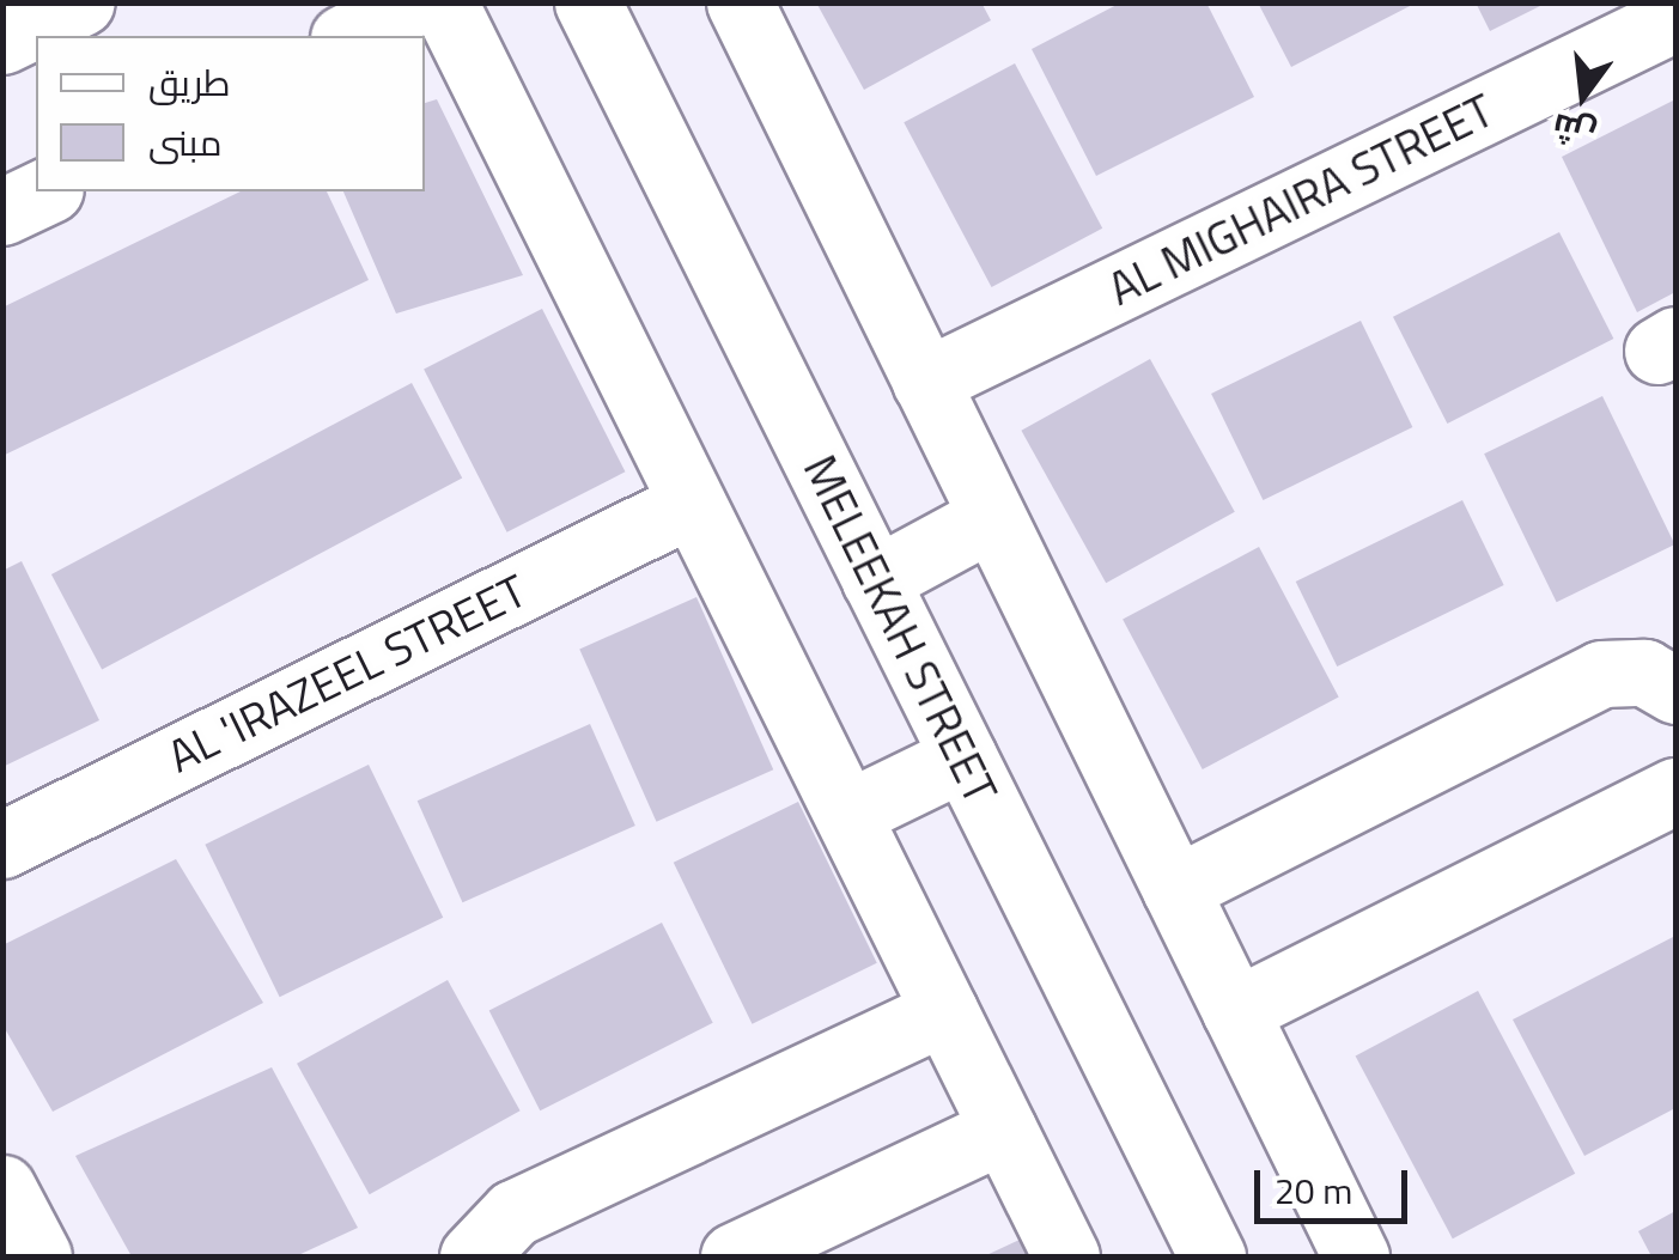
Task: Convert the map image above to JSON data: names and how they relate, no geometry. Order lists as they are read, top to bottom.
{
  "streets": {
    "street": ["AL MIGHAIRA STREET", "MELEEKAH STREET", "AL 'IRAZEEL STREET"]
  },
  "legend": ["طريق", "مبنى"],
  "scale_bar": "20 m",
  "north": "bottom"
}
